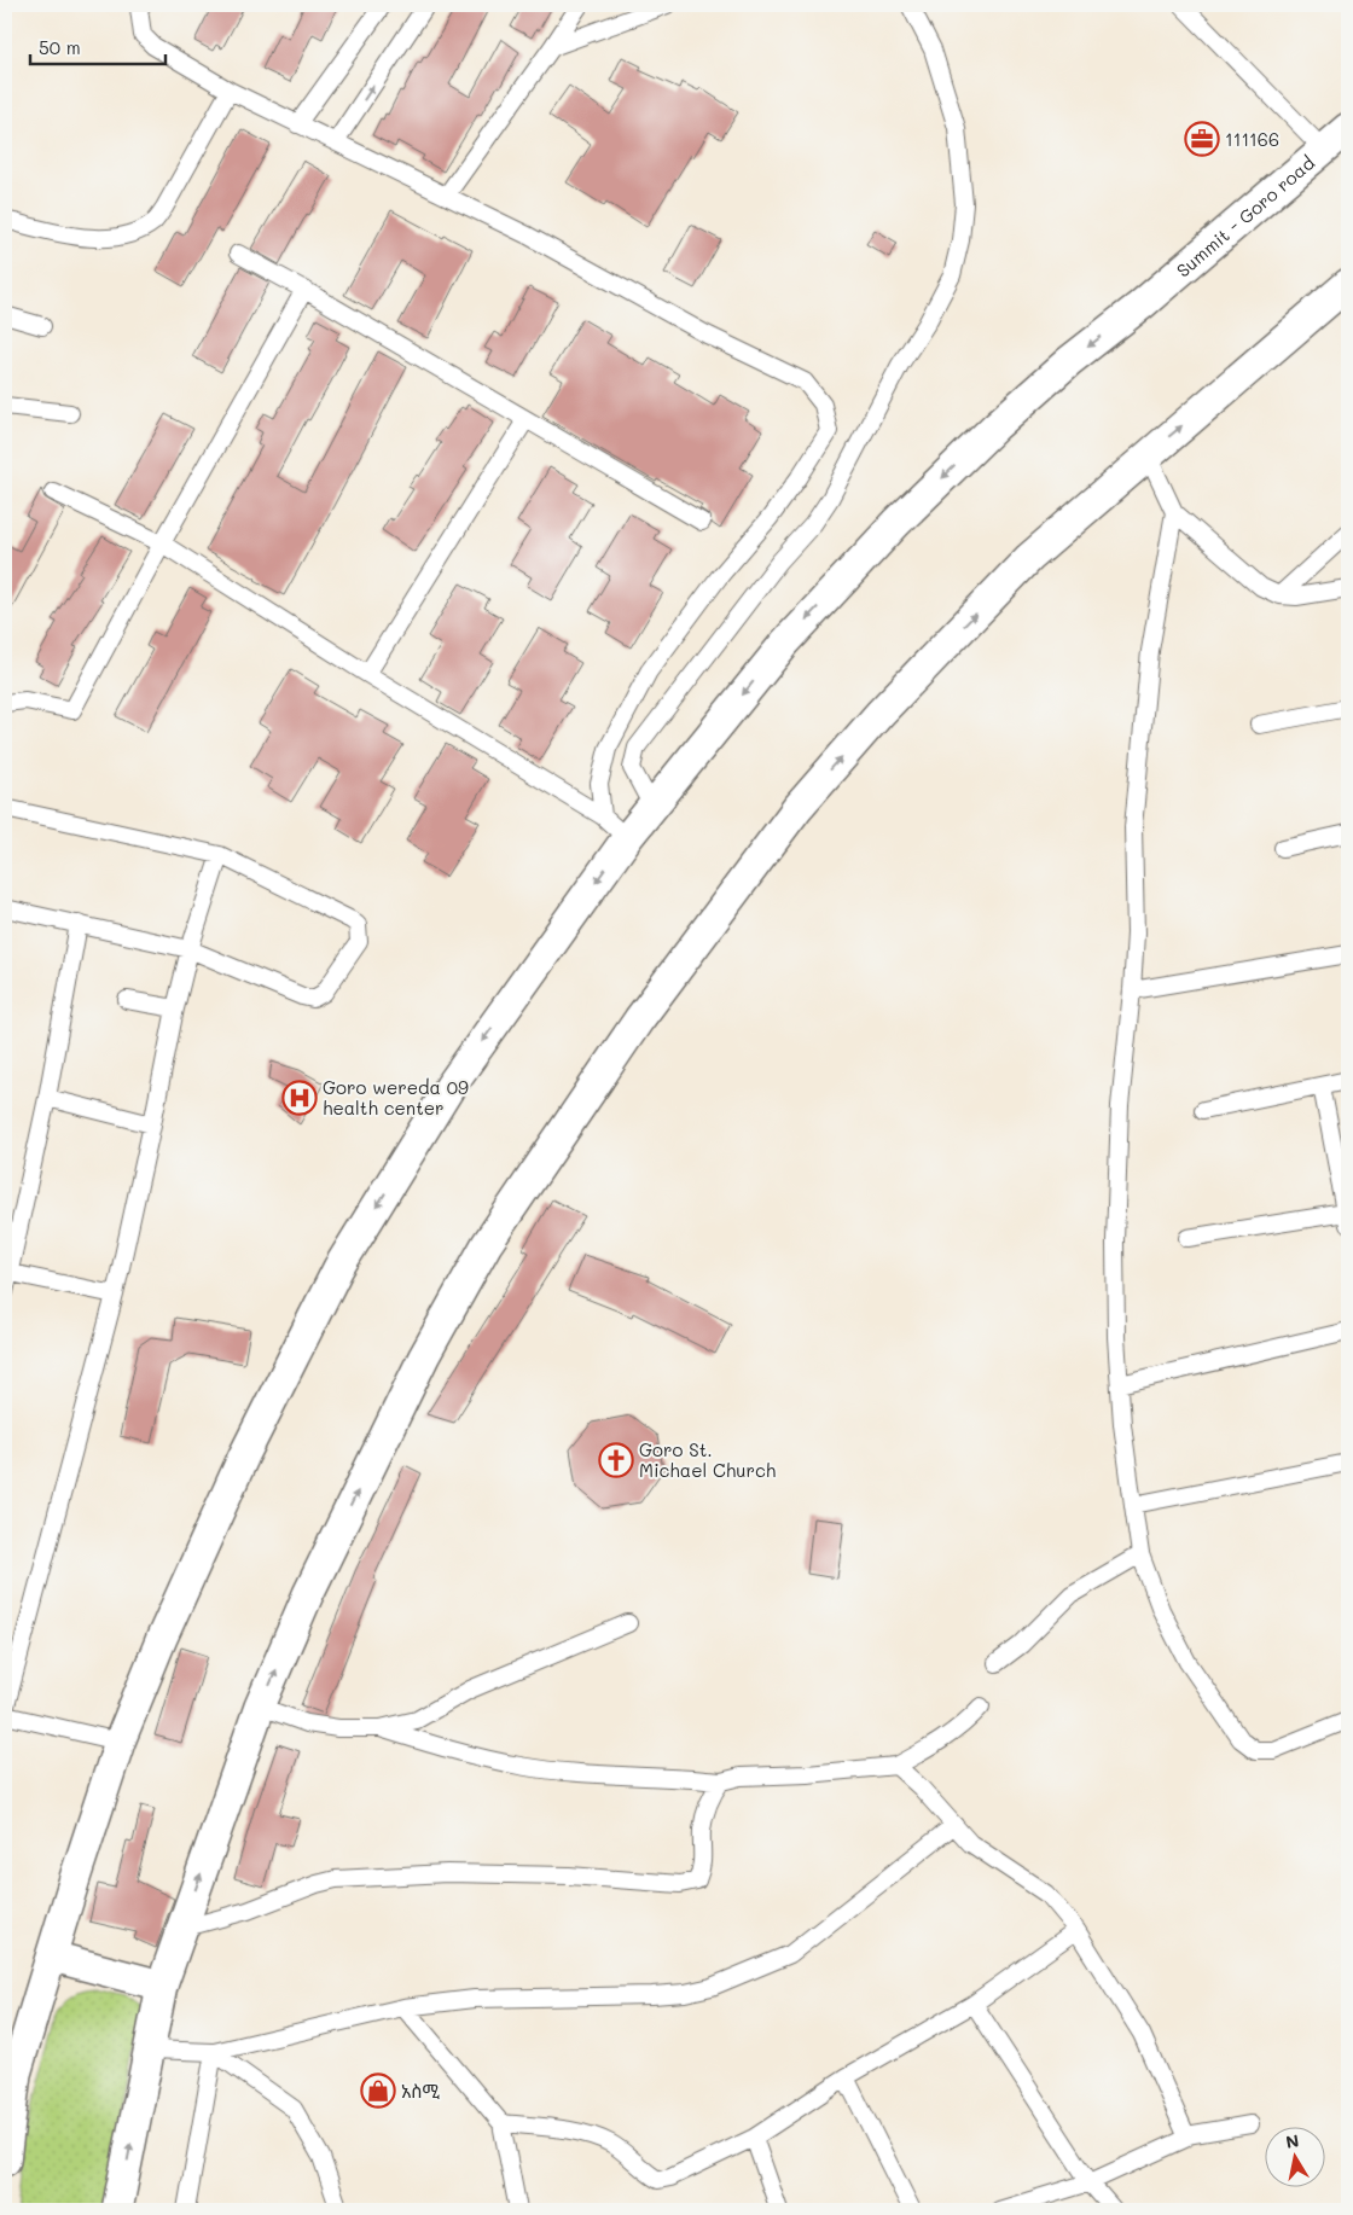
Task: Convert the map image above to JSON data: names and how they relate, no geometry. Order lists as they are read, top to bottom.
{
  "streets": {
    "highway": ["Summit - Goro road"]
  },
  "places": {
    "office": ["111166"],
    "hospital": ["Goro wereda 09 health center"],
    "church": ["Goro St. Michael Church"],
    "shop": ["አስሚ"]
  },
  "scale_bar": "50 m",
  "north": "top"
}
